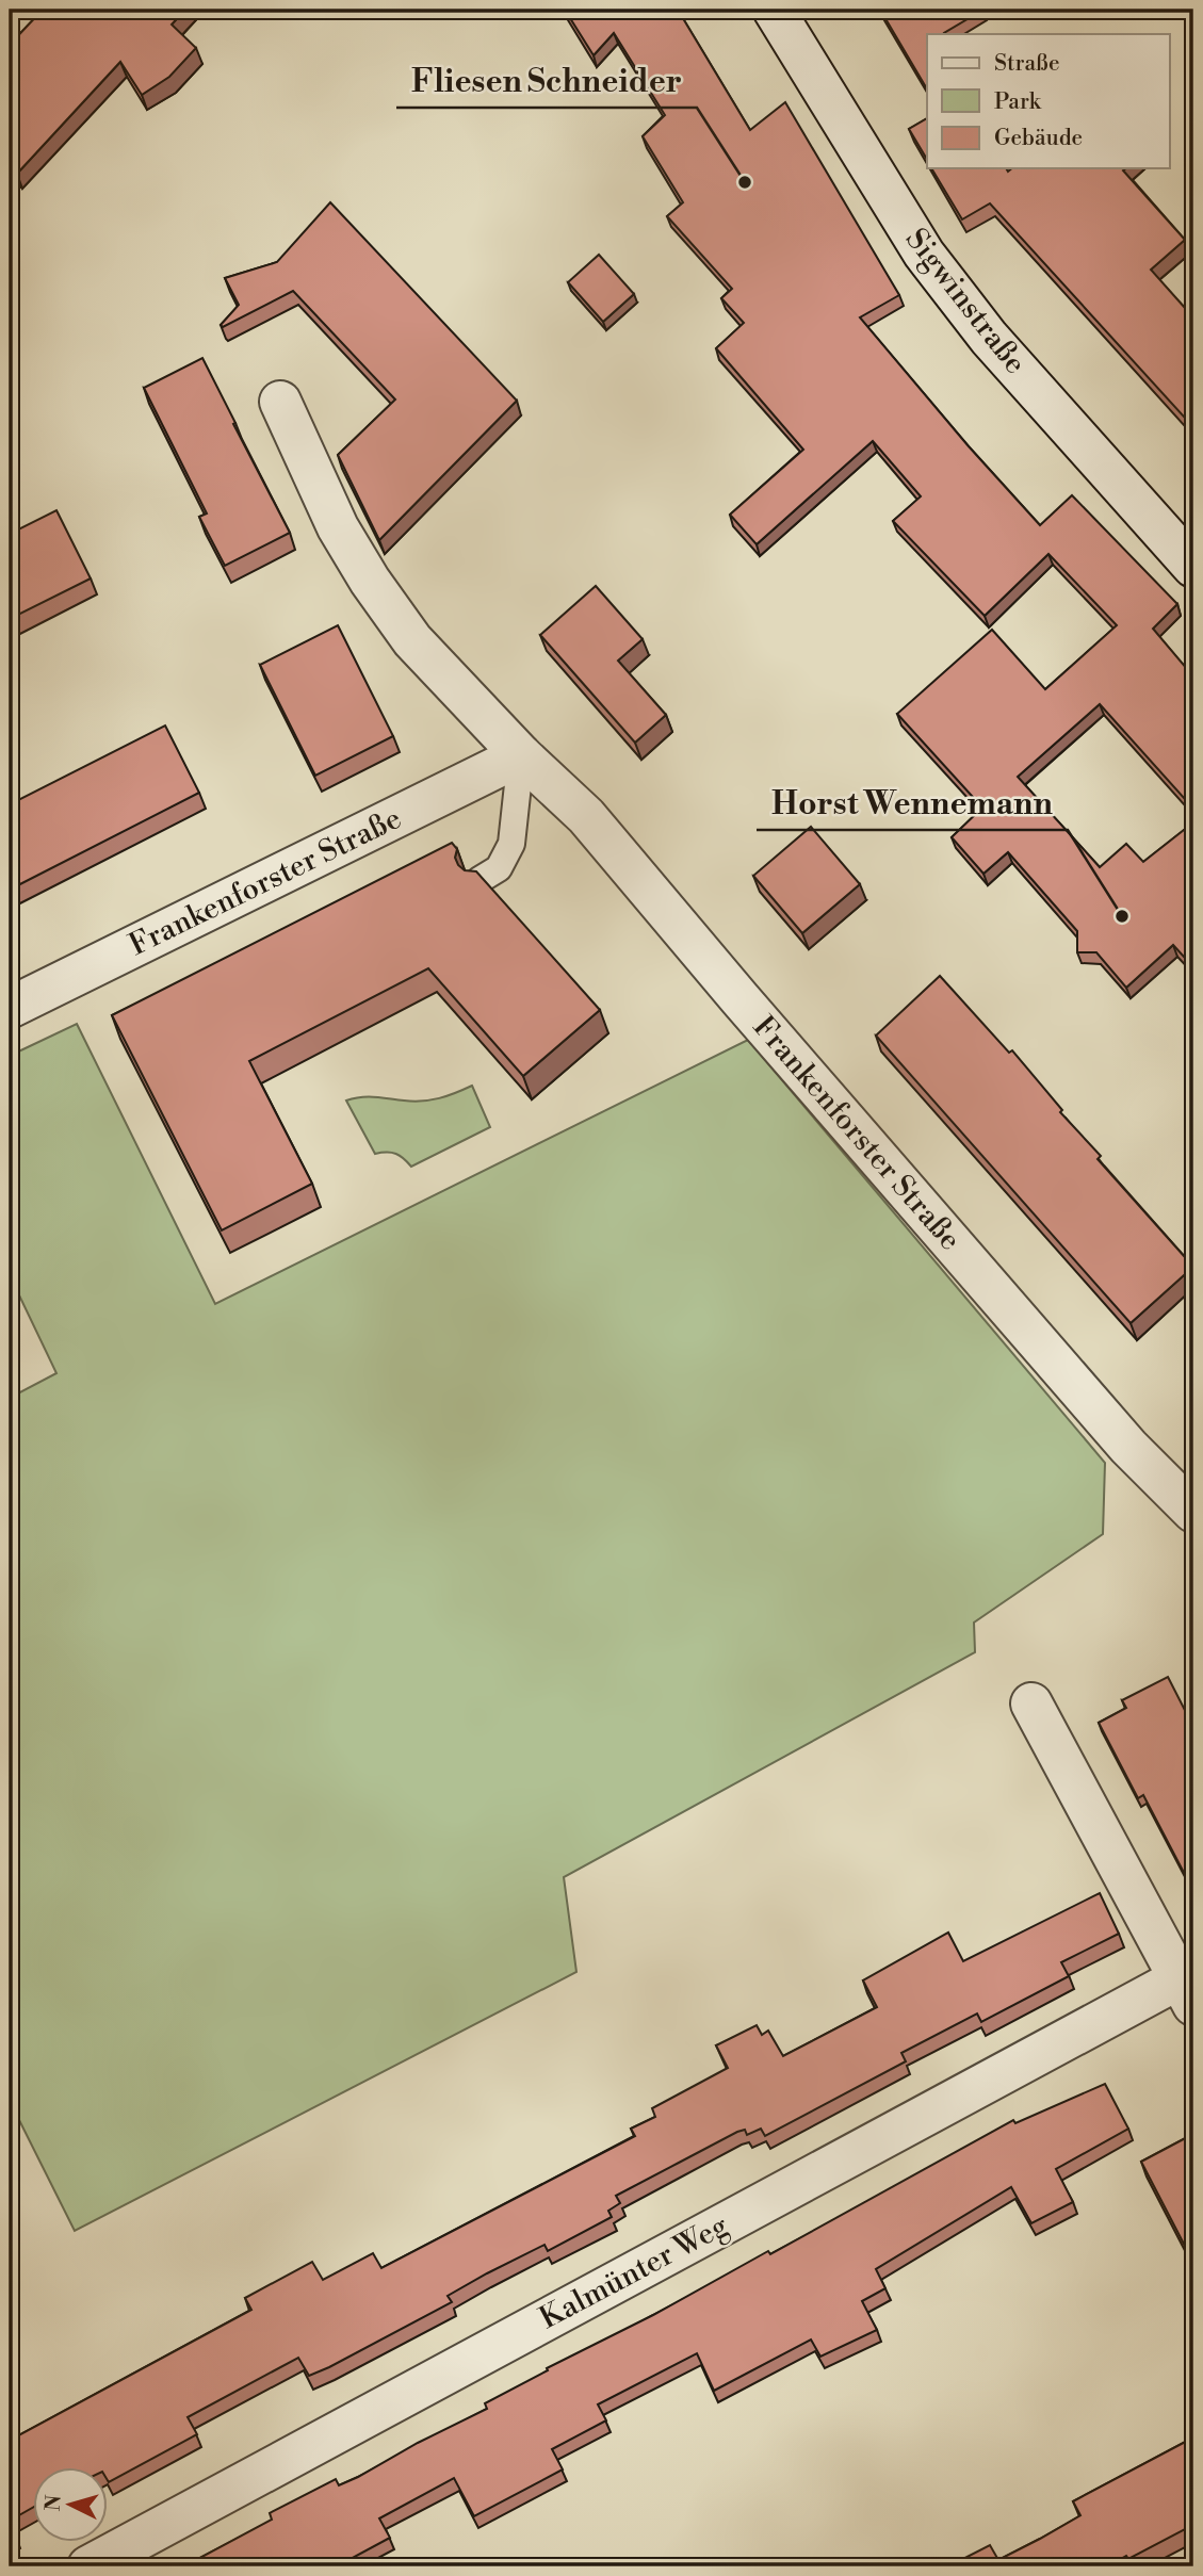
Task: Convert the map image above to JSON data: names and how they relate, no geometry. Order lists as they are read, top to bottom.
{
  "streets": {
    "street": ["Sigwinstraße", "Frankenforster Straße", "Kalmünter Weg"]
  },
  "places": ["Fliesen Schneider", "Horst Wennemann"],
  "legend": ["Straße", "Park", "Gebäude"],
  "north": "left"
}
